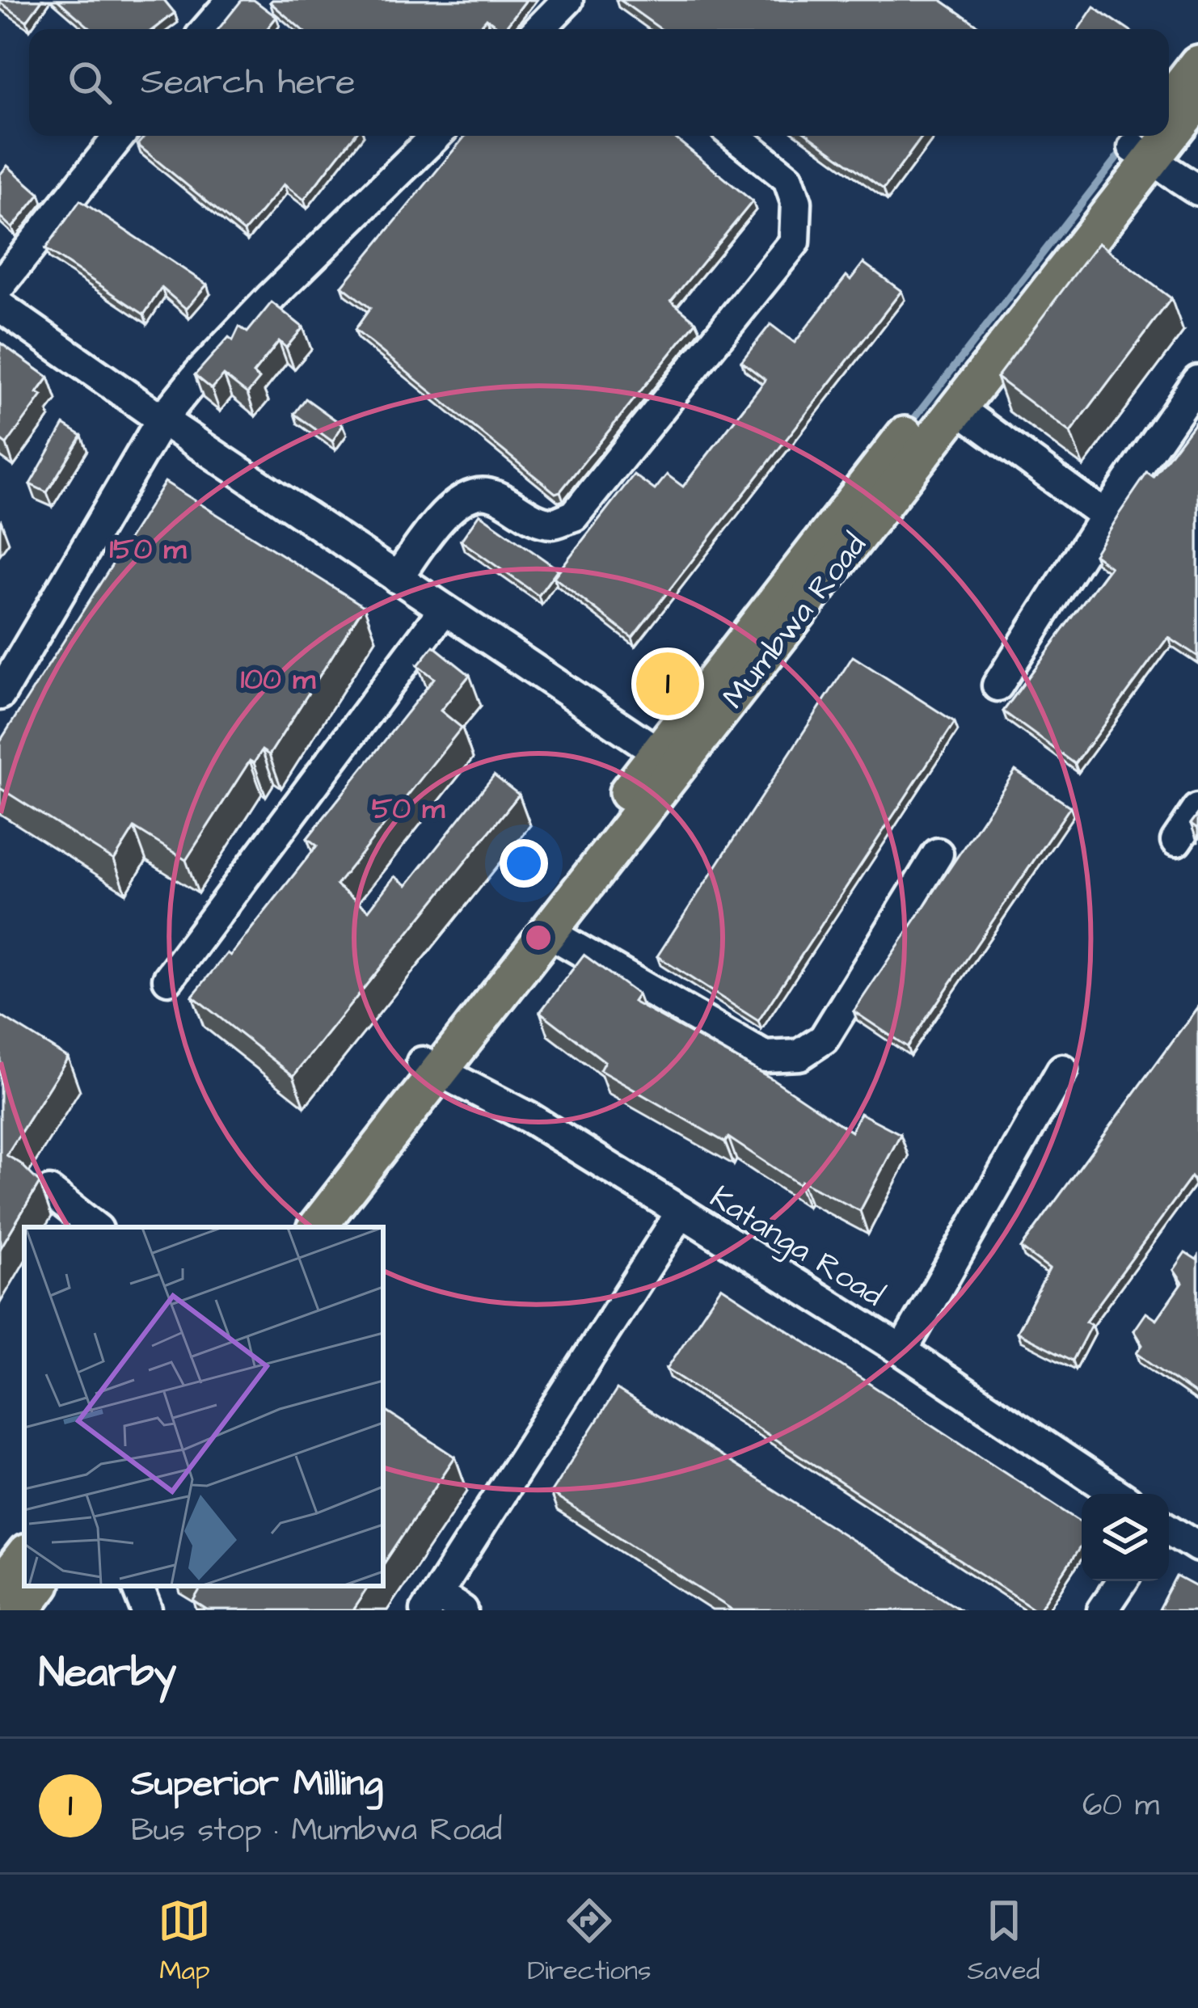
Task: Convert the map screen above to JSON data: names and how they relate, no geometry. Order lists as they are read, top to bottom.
{
  "streets": {
    "main road": ["Mumbwa Road"],
    "street": ["Katanga Road"]
  },
  "crossings": [
    ["Mumbwa Road", "Katanga Road"]
  ],
  "page": {
    "search": "Search here",
    "pins": "1",
    "heading": "Nearby",
    "list": [
      {
        "mark": "1",
        "name": "Superior Milling",
        "note": "Bus stop · Mumbwa Road",
        "value": "60 m"
      }
    ],
    "nav": ["Map", "Directions", "Saved"]
  },
  "rings": ["150 m", "100 m", "50 m"]
}
